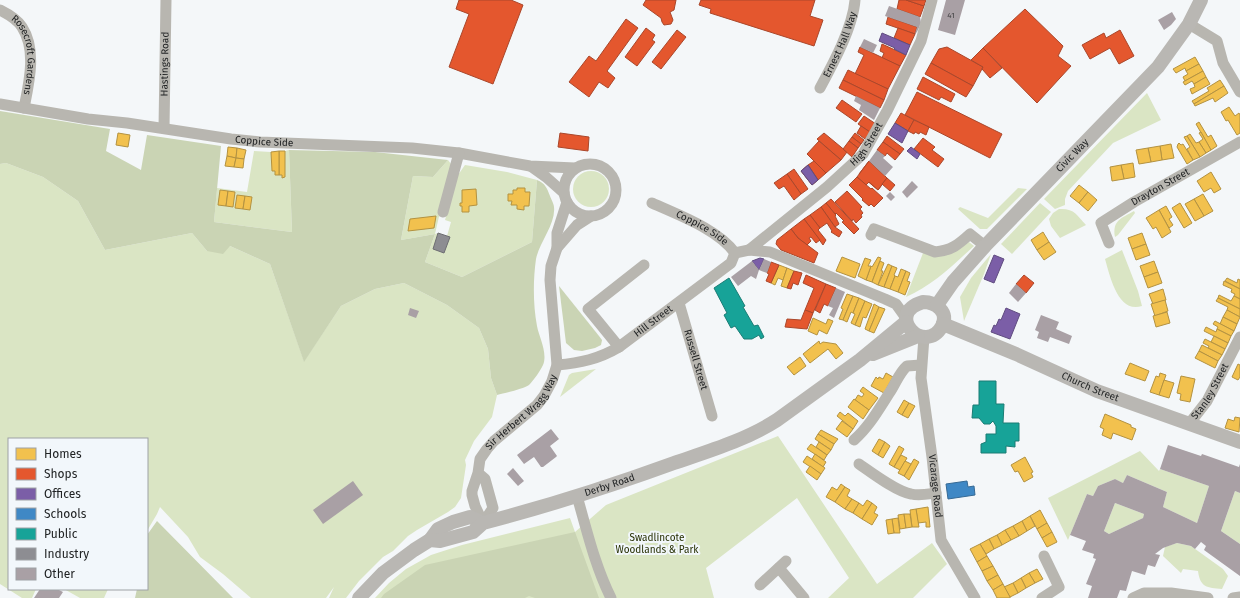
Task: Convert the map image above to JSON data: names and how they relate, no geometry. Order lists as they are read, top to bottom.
{
  "streets": {
    "main road": ["Civic Way", "Church Street", "Derby Road"],
    "street": [
      "Ernest Hall Way",
      "Rosecroft Gardens",
      "Hastings Road",
      "Coppice Side",
      "High Street",
      "Drayton Street",
      "Hill Street",
      "Russell Street",
      "Stanley Street",
      "Sir Herbert Wragg Way",
      "Vicarage Road"
    ]
  },
  "crossings": [
    ["Rosecroft Gardens", "Coppice Side"],
    ["Hastings Road", "Coppice Side"],
    ["Coppice Side", "High Street"],
    ["Coppice Side", "Hill Street"],
    ["Coppice Side", "Sir Herbert Wragg Way"],
    ["Civic Way", "Church Street"],
    ["Civic Way", "Derby Road"],
    ["Civic Way", "Vicarage Road"],
    ["Hill Street", "Russell Street"],
    ["Hill Street", "Sir Herbert Wragg Way"],
    ["Church Street", "Stanley Street"],
    ["Church Street", "Derby Road"],
    ["Church Street", "Vicarage Road"],
    ["Sir Herbert Wragg Way", "Derby Road"],
    ["Derby Road", "Vicarage Road"]
  ],
  "parks": ["Swadlincote Woodlands & Park"],
  "house_numbers": ["41"],
  "legend": [
    "Homes",
    "Shops",
    "Offices",
    "Schools",
    "Public",
    "Industry",
    "Other"
  ]
}
